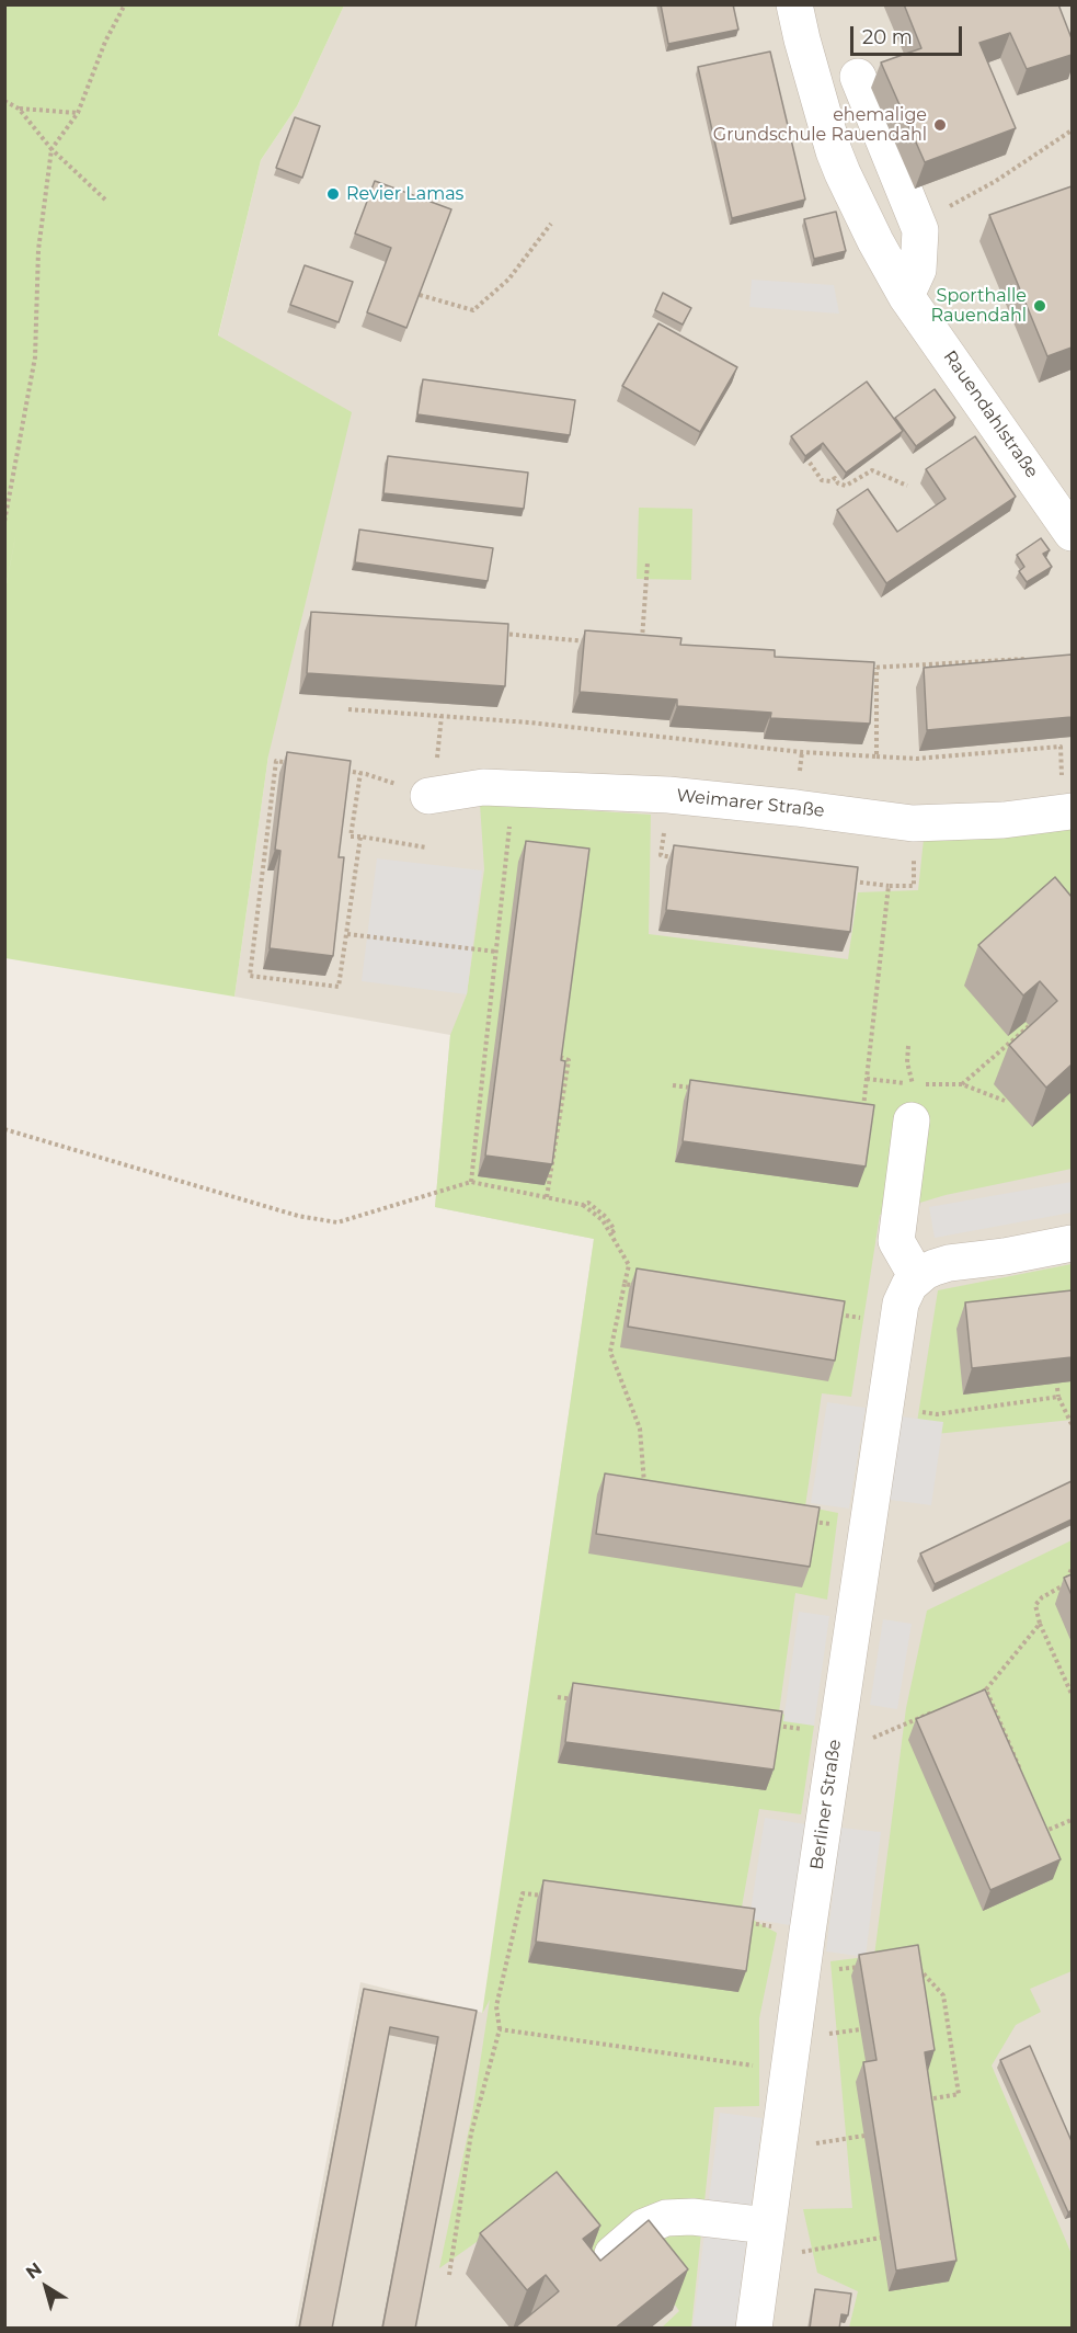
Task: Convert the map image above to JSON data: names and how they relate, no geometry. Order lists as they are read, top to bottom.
{
  "streets": {
    "street": ["Rauendahlstraße", "Weimarer Straße", "Berliner Straße"]
  },
  "places": ["ehemalige Grundschule Rauendahl", "Revier Lamas", "Sporthalle Rauendahl"],
  "scale_bar": "20 m",
  "north": "top left"
}
